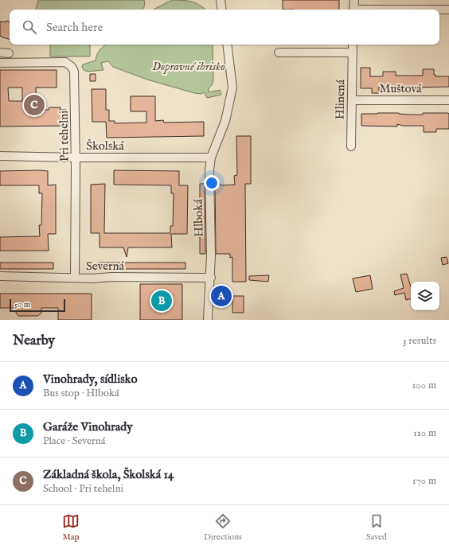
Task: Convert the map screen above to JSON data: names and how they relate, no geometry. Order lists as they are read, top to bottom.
{
  "streets": {
    "street": [
      "Muštová",
      "Hlinená",
      "Pri tehelni",
      "Školská",
      "Hlboká",
      "Severná"
    ]
  },
  "crossings": [
    ["Muštová", "Hlinená"],
    ["Pri tehelni", "Školská"],
    ["Pri tehelni", "Severná"],
    ["Školská", "Hlboká"],
    ["Hlboká", "Severná"]
  ],
  "parks": ["Dopravné ihrisko"],
  "scale_bar": "50 m",
  "page": {
    "search": "Search here",
    "pins": ["C", "A", "B"],
    "scale": "50 m",
    "heading": ["Nearby", "3 results"],
    "list": [
      {
        "mark": "A",
        "name": "Vinohrady, sídlisko",
        "note": "Bus stop · Hlboká",
        "value": "100 m"
      },
      {
        "mark": "B",
        "name": "Garáže Vinohrady",
        "note": "Place · Severná",
        "value": "110 m"
      },
      {
        "mark": "C",
        "name": "Základná škola, Školská 14",
        "note": "School · Pri tehelni",
        "value": "170 m"
      }
    ],
    "nav": ["Map", "Directions", "Saved"]
  }
}
